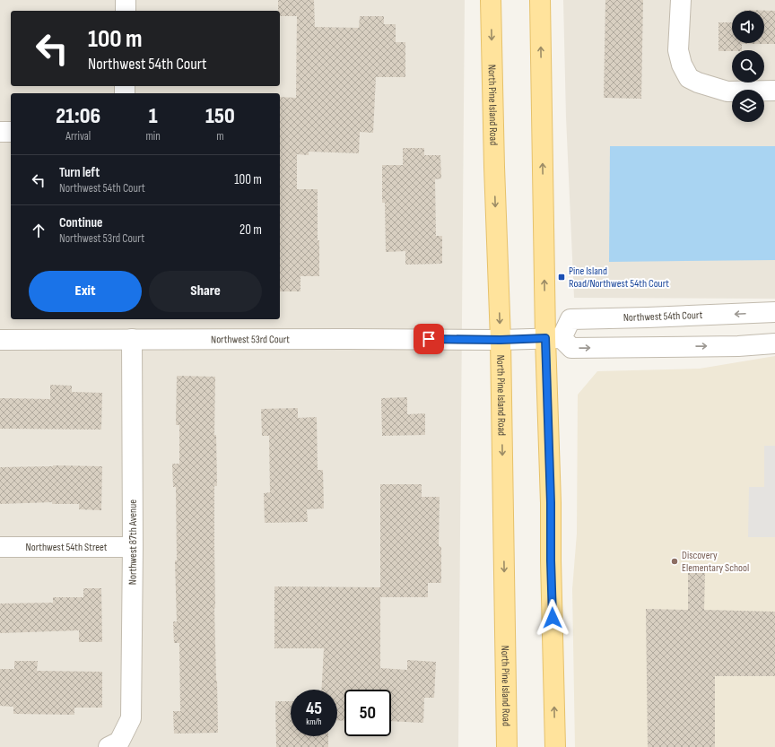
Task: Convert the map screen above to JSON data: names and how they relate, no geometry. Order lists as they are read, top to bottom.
{
  "streets": {
    "main road": ["North Pine Island Road"],
    "street": [
      "Northwest 54th Court",
      "Northwest 53rd Court",
      "Northwest 87th Avenue",
      "Northwest 54th Street"
    ]
  },
  "crossings": [
    ["North Pine Island Road", "Northwest 53rd Court"],
    ["Northwest 53rd Court", "Northwest 87th Avenue"],
    ["Northwest 87th Avenue", "Northwest 54th Street"]
  ],
  "places": {
    "transit": ["Pine Island Road/Northwest 54th Court"],
    "other": ["Discovery Elementary School"]
  },
  "page": {
    "turn": ["100 m", "Northwest 54th Court"],
    "eta": [
      "21:06",
      "Arrival",
      "1",
      "min",
      "150",
      "m"
    ],
    "list": [
      {
        "name": "Turn left",
        "note": "Northwest 54th Court",
        "value": "100 m"
      },
      {
        "name": "Continue",
        "note": "Northwest 53rd Court",
        "value": "20 m"
      }
    ],
    "buttons": ["Exit", "Share"],
    "speed": "45 km/h",
    "limit": "50"
  }
}
